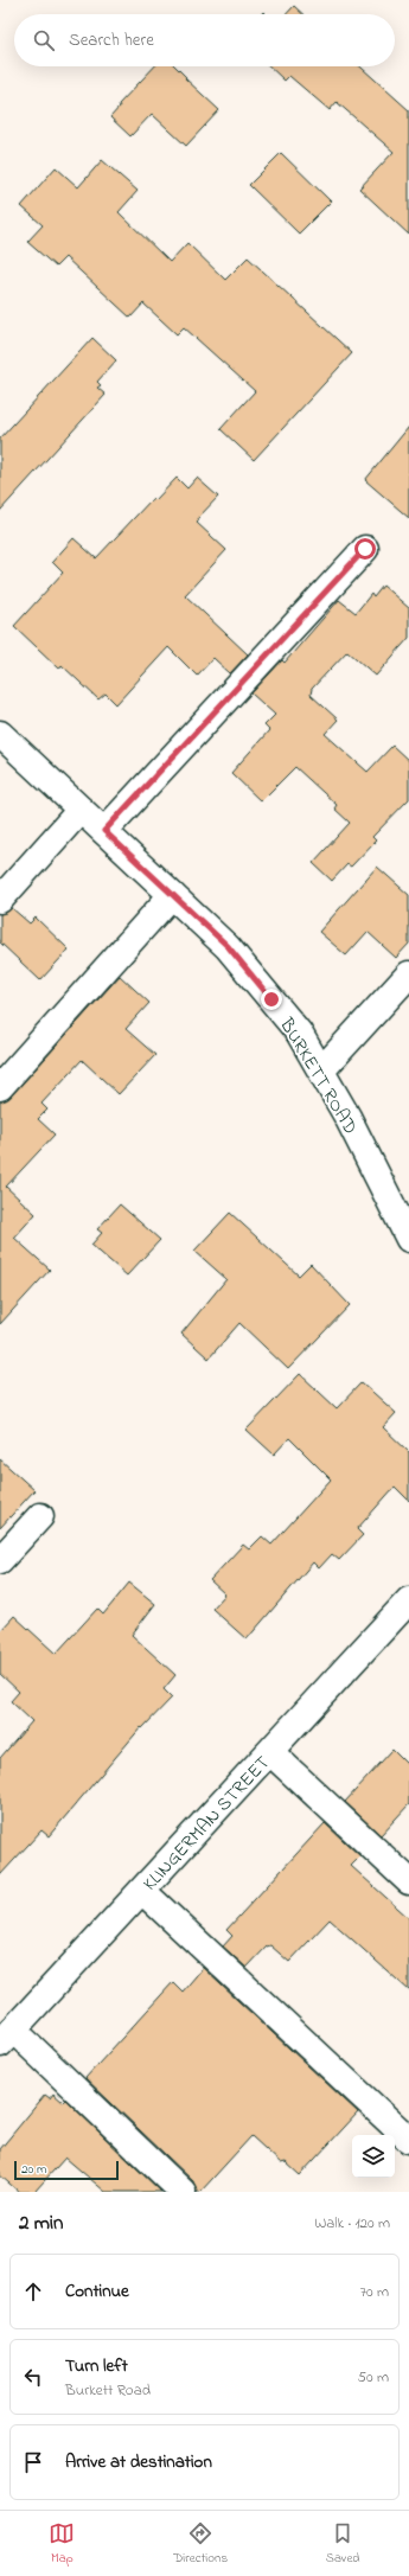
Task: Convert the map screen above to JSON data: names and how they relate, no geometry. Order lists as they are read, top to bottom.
{
  "streets": {
    "street": ["BURKETT ROAD", "KLINGERMAN STREET"]
  },
  "scale_bar": "20 m",
  "page": {
    "search": "Search here",
    "scale": "20 m",
    "heading": ["2 min", "Walk · 120 m"],
    "list": [
      ["Continue", "70 m"],
      ["Turn left", "Burkett Road", "50 m"],
      "Arrive at destination"
    ],
    "nav": ["Map", "Directions", "Saved"]
  }
}
